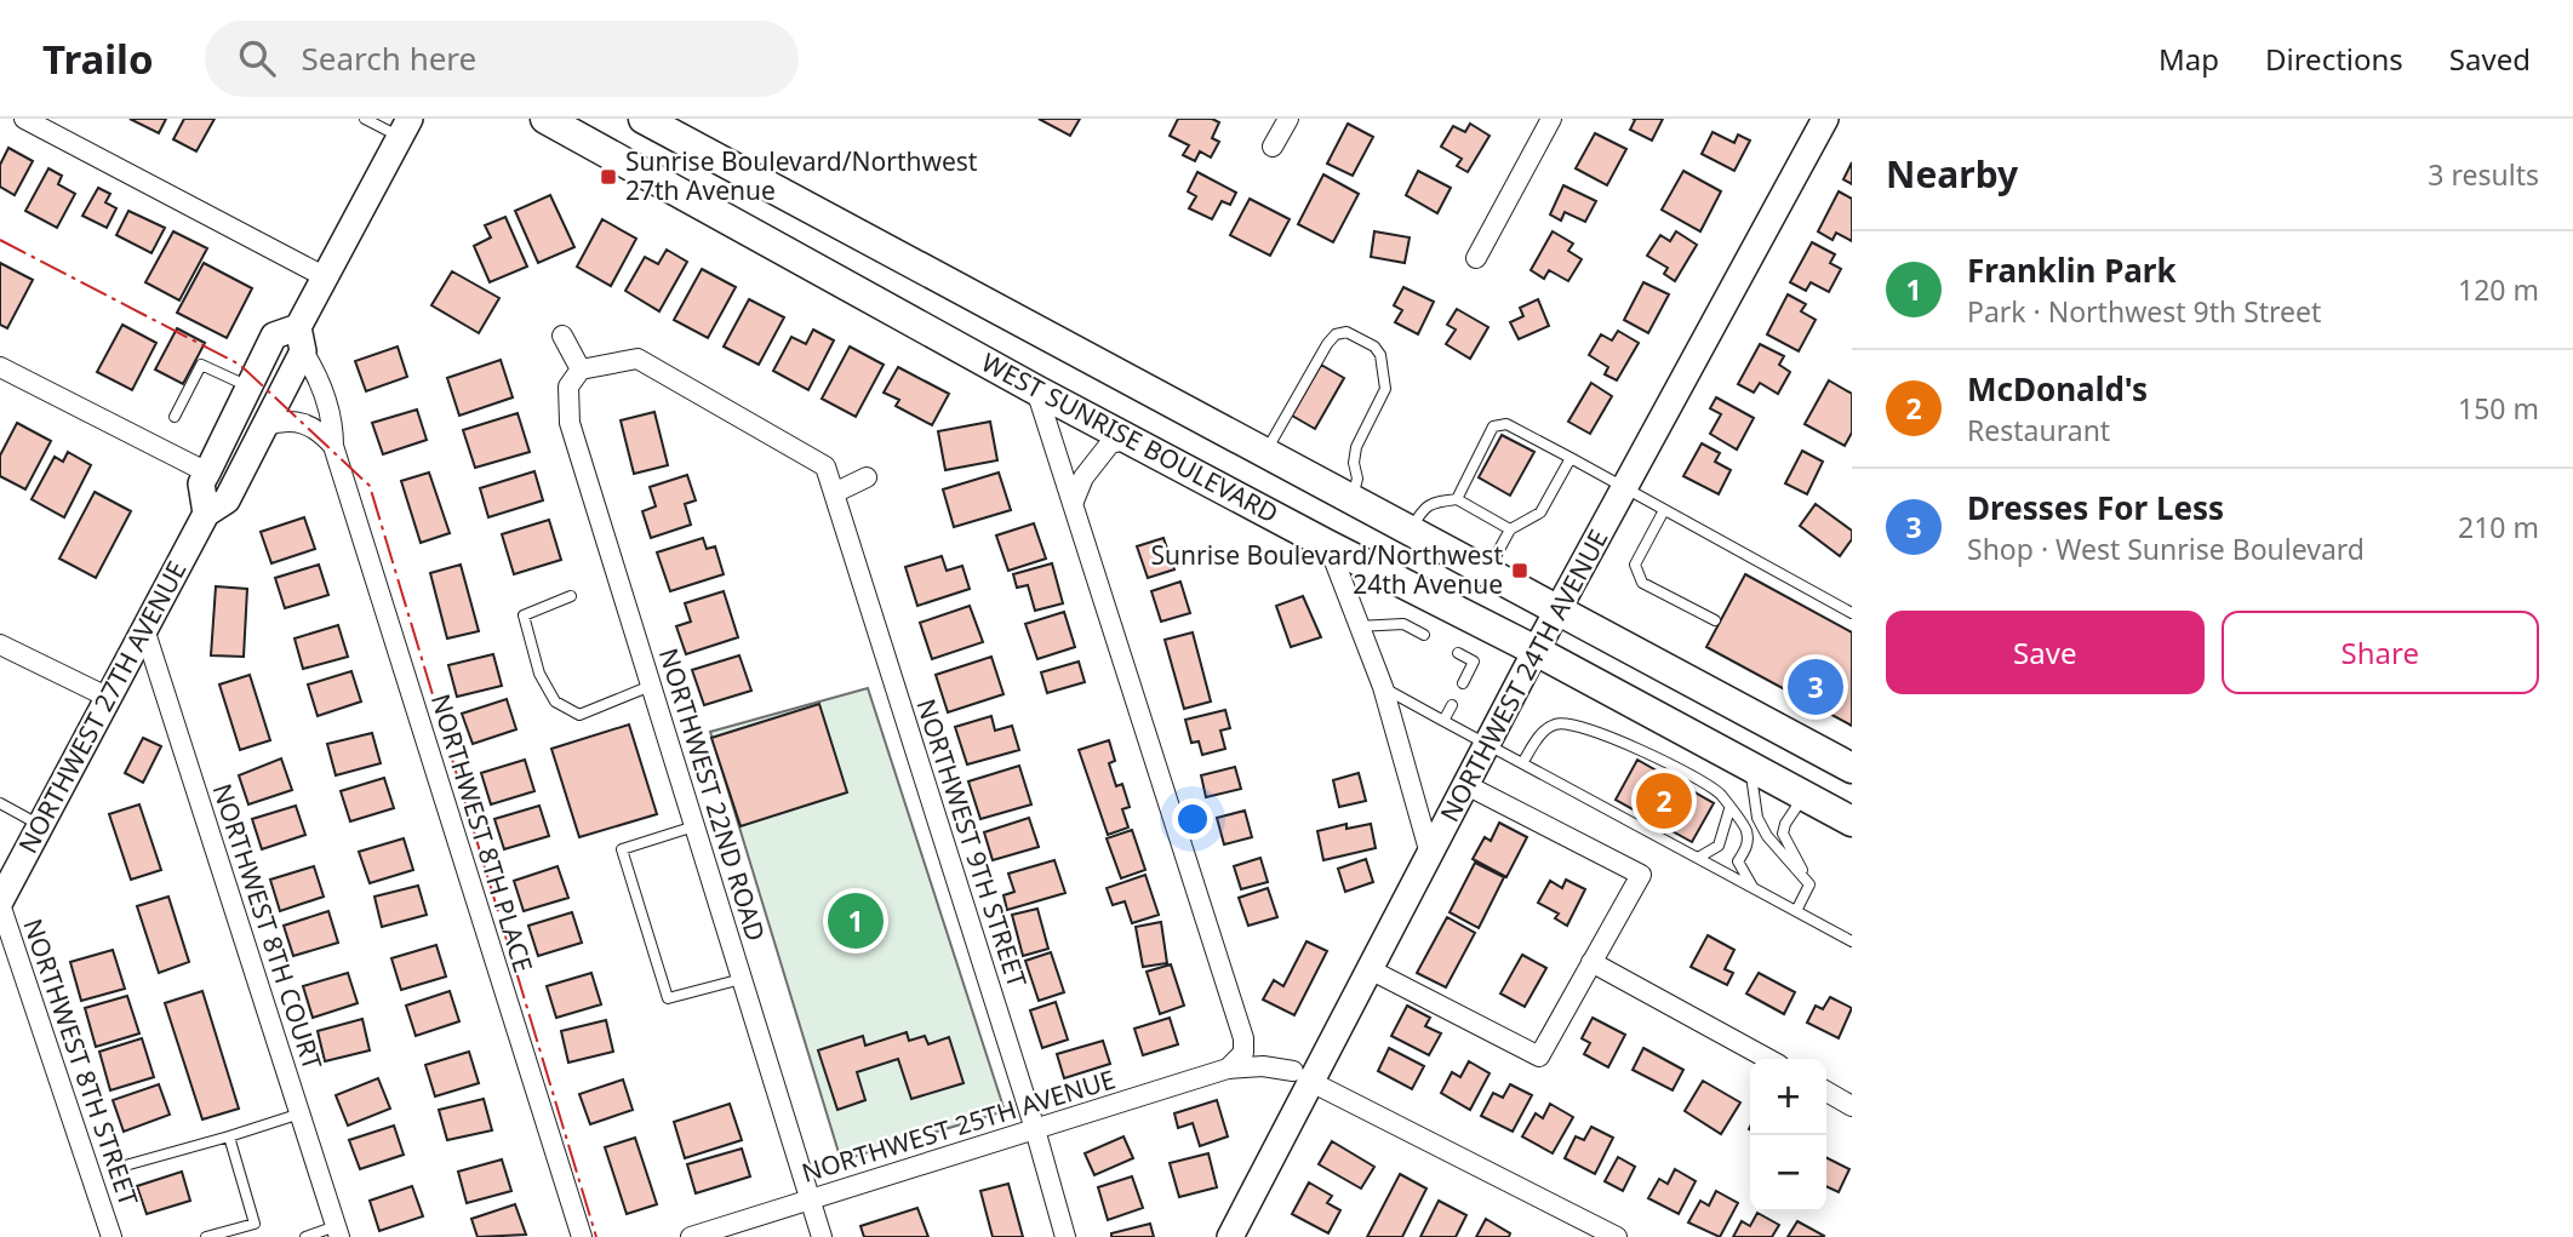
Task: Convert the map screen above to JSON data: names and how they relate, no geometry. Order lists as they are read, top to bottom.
{
  "streets": {
    "main road": ["WEST SUNRISE BOULEVARD"],
    "street": [
      "NORTHWEST 24TH AVENUE",
      "NORTHWEST 27TH AVENUE",
      "NORTHWEST 22ND ROAD",
      "NORTHWEST 8TH PLACE",
      "NORTHWEST 9TH STREET",
      "NORTHWEST 8TH COURT",
      "NORTHWEST 8TH STREET",
      "NORTHWEST 25TH AVENUE"
    ]
  },
  "crossings": [
    ["WEST SUNRISE BOULEVARD", "NORTHWEST 24TH AVENUE"],
    ["NORTHWEST 24TH AVENUE", "NORTHWEST 25TH AVENUE"],
    ["NORTHWEST 27TH AVENUE", "NORTHWEST 8TH PLACE"],
    ["NORTHWEST 27TH AVENUE", "NORTHWEST 8TH COURT"],
    ["NORTHWEST 27TH AVENUE", "NORTHWEST 8TH STREET"],
    ["NORTHWEST 22ND ROAD", "NORTHWEST 9TH STREET"],
    ["NORTHWEST 22ND ROAD", "NORTHWEST 25TH AVENUE"],
    ["NORTHWEST 9TH STREET", "NORTHWEST 25TH AVENUE"]
  ],
  "places": {
    "transit": ["Sunrise Boulevard/Northwest 27th Avenue", "Sunrise Boulevard/Northwest 24th Avenue"]
  },
  "page": {
    "header": "Trailo",
    "search": "Search here",
    "nav": ["Map", "Directions", "Saved"],
    "heading": ["Nearby", "3 results"],
    "list": [
      {
        "mark": "1",
        "name": "Franklin Park",
        "note": "Park · Northwest 9th Street",
        "value": "120 m"
      },
      {
        "mark": "2",
        "name": "McDonald's",
        "note": "Restaurant",
        "value": "150 m"
      },
      {
        "mark": "3",
        "name": "Dresses For Less",
        "note": "Shop · West Sunrise Boulevard",
        "value": "210 m"
      }
    ],
    "buttons": ["Save", "Share"],
    "pins": ["3", "2", "1"],
    "map_buttons": ["+", "−"]
  }
}
